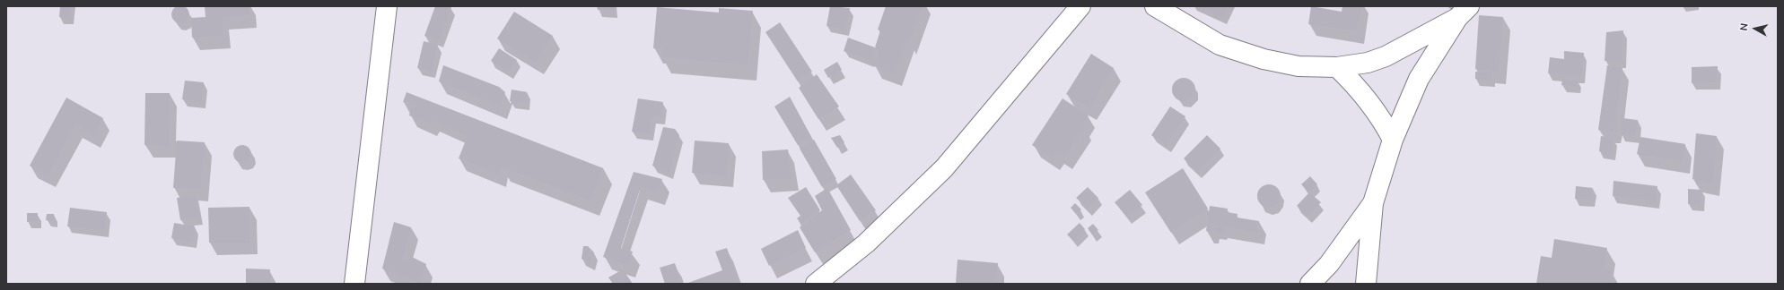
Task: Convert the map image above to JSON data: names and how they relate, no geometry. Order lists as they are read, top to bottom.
{
  "north": "left"
}
